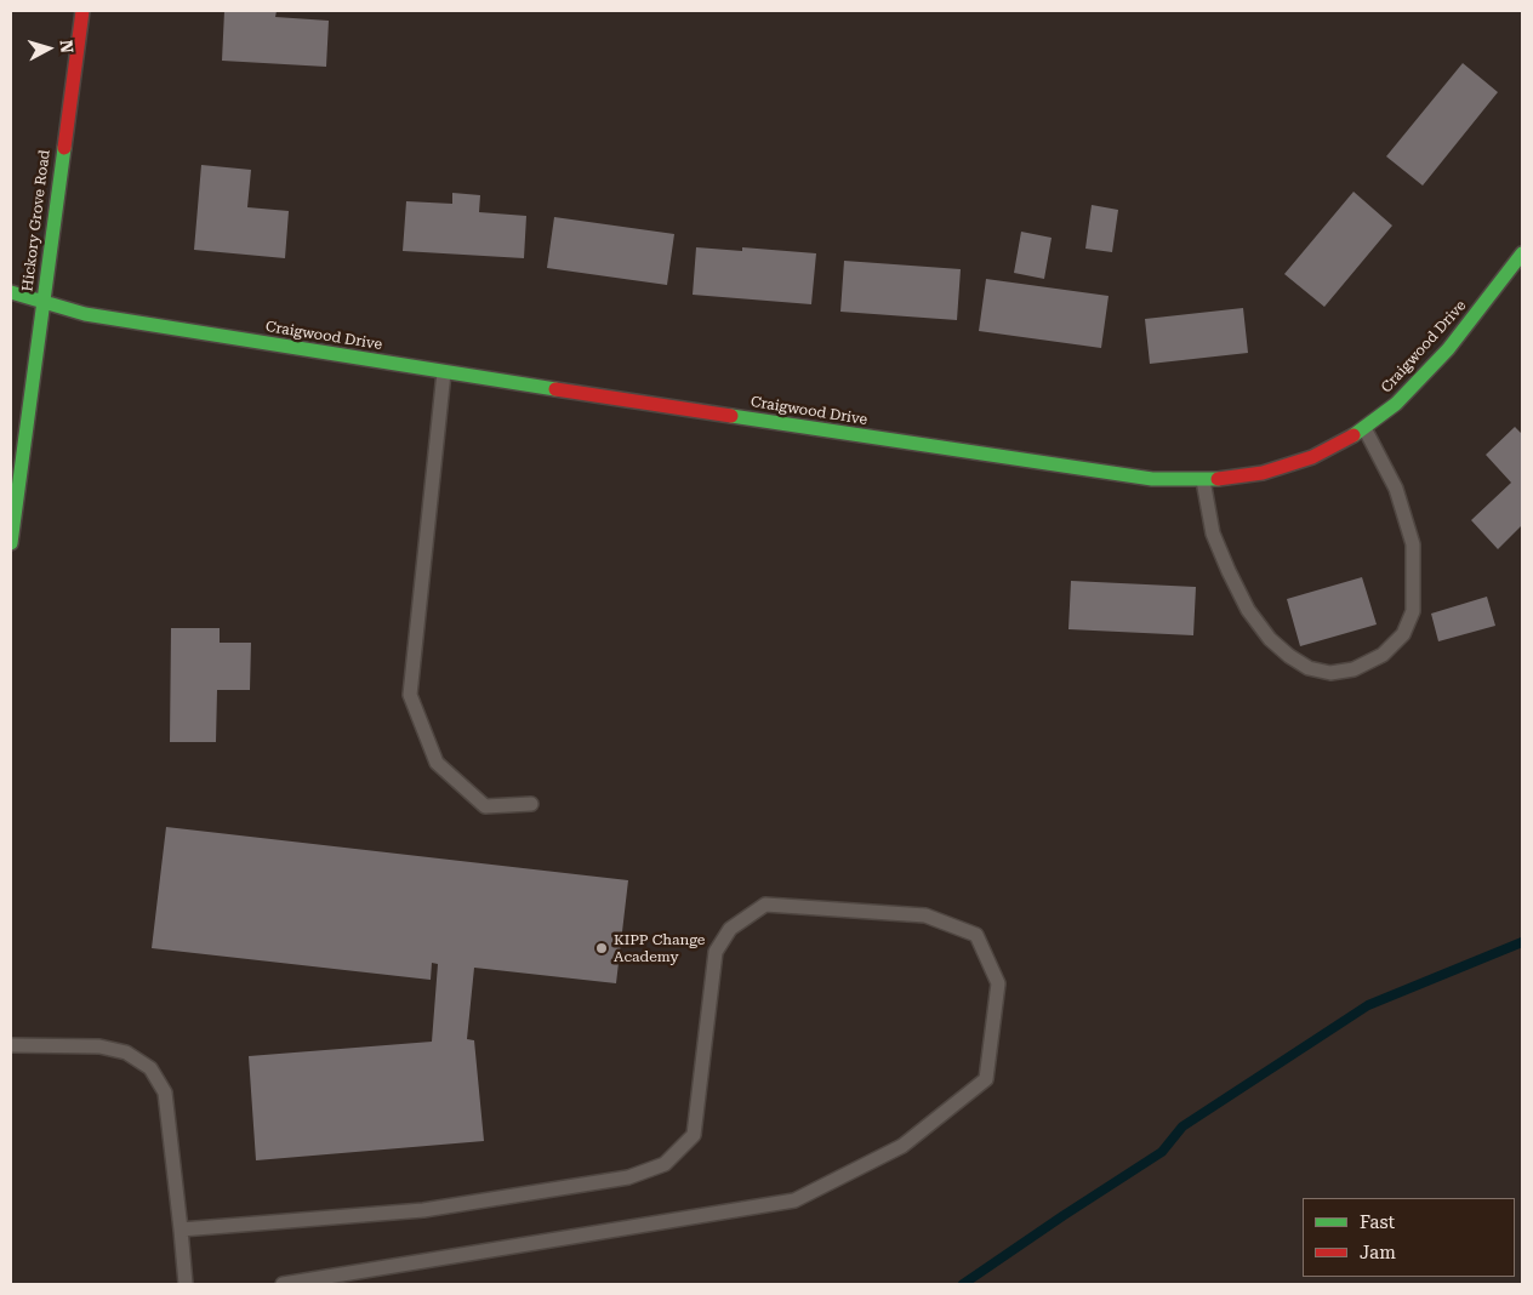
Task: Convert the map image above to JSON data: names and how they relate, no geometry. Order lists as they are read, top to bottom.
{
  "streets": {
    "street": ["Hickory Grove Road", "Craigwood Drive"]
  },
  "crossings": [
    ["Hickory Grove Road", "Craigwood Drive"]
  ],
  "places": ["KIPP Change Academy"],
  "legend": ["Fast", "Jam"],
  "north": "right"
}
